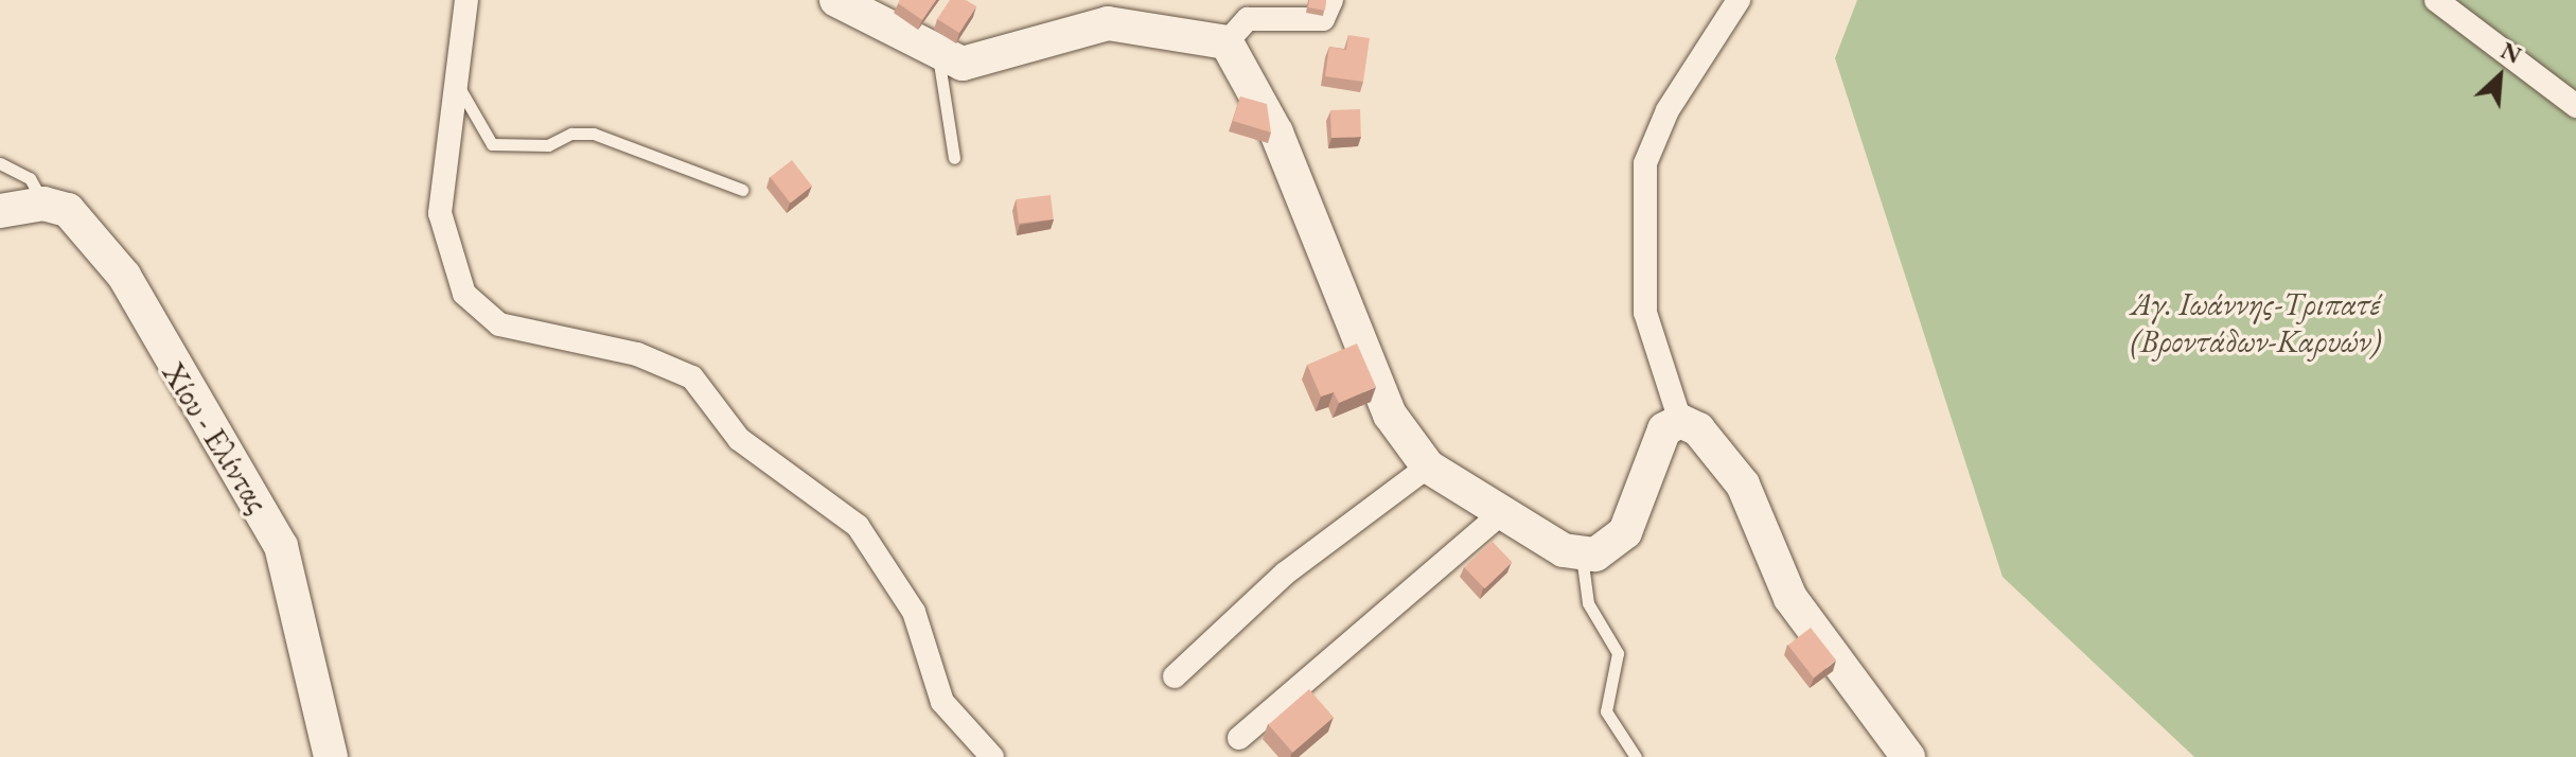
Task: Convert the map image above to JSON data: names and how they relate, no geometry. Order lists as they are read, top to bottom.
{
  "streets": {
    "street": ["Χίου - Ελίντας"]
  },
  "parks": ["Άγ. Ιωάννης-Τριπατέ (Βροντάδων-Καρυών)"],
  "north": "top right"
}
